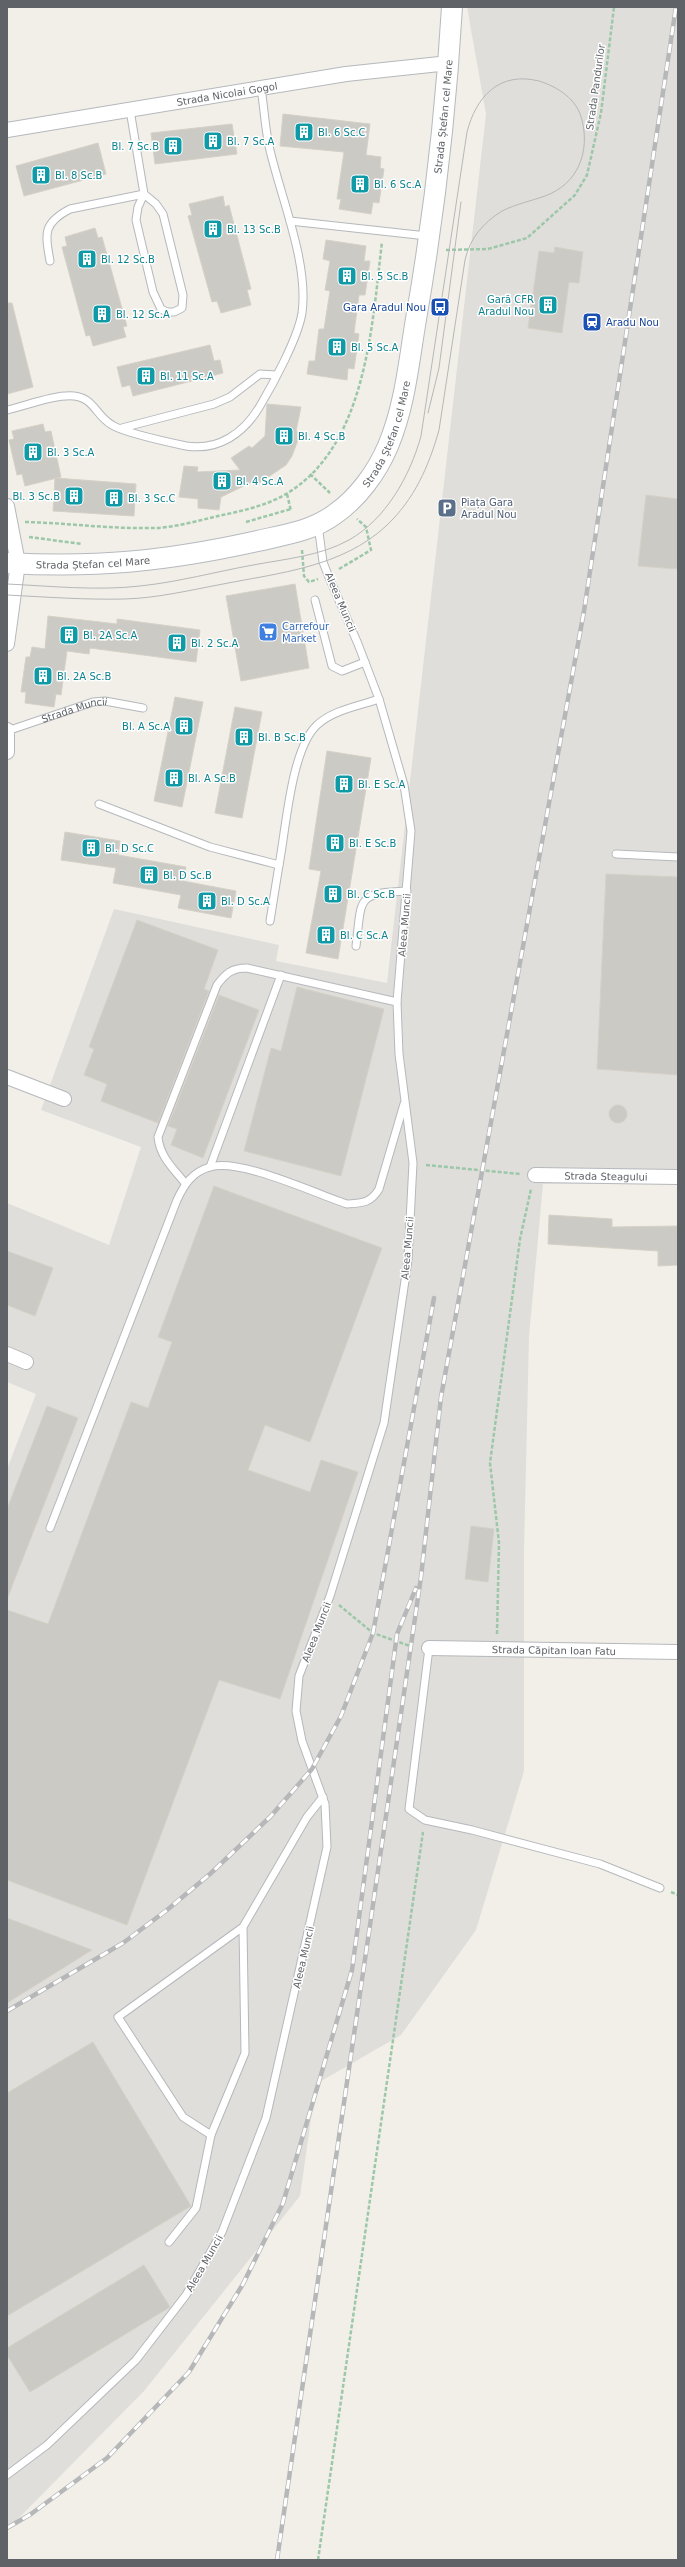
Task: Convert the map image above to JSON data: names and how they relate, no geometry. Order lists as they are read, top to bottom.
{
  "streets": {
    "main road": ["Strada Ștefan cel Mare"],
    "street": [
      "Strada Nicolai Gogol",
      "Strada Muncii",
      "Strada Steagului",
      "Strada Căpitan Ioan Fatu"
    ],
    "lane": ["Aleea Muncii"],
    "path": ["Strada Pandurilor"]
  },
  "crossings": [
    ["Strada Pandurilor", "Strada Ștefan cel Mare"],
    ["Strada Nicolai Gogol", "Strada Ștefan cel Mare"],
    ["Strada Ștefan cel Mare", "Aleea Muncii"]
  ],
  "places": {
    "building": [
      "Bl. 6 Sc.C",
      "Bl. 7 Sc.A",
      "Bl. 7 Sc.B",
      "Bl. 8 Sc.B",
      "Bl. 6 Sc.A",
      "Bl. 13 Sc.B",
      "Bl. 12 Sc.B",
      "Bl. 5 Sc.B",
      "Gară CFR Aradul Nou",
      "Bl. 12 Sc.A",
      "Bl. 5 Sc.A",
      "Bl. 11 Sc.A",
      "Bl. 4 Sc.B",
      "Bl. 3 Sc.A",
      "Bl. 4 Sc.A",
      "Bl. 3 Sc.B",
      "Bl. 3 Sc.C",
      "Bl. 2A Sc.A",
      "Bl. 2 Sc.A",
      "Bl. 2A Sc.B",
      "Bl. A Sc.A",
      "Bl. B Sc.B",
      "Bl. A Sc.B",
      "Bl. E Sc.A",
      "Bl. E Sc.B",
      "Bl. D Sc.C",
      "Bl. D Sc.B",
      "Bl. C Sc.B",
      "Bl. D Sc.A",
      "Bl. C Sc.A"
    ],
    "bus stop": ["Gara Aradul Nou"],
    "station": ["Aradu Nou"],
    "parking": ["Piața Gara Aradul Nou"],
    "supermarket": ["Carrefour Market"]
  }
}
